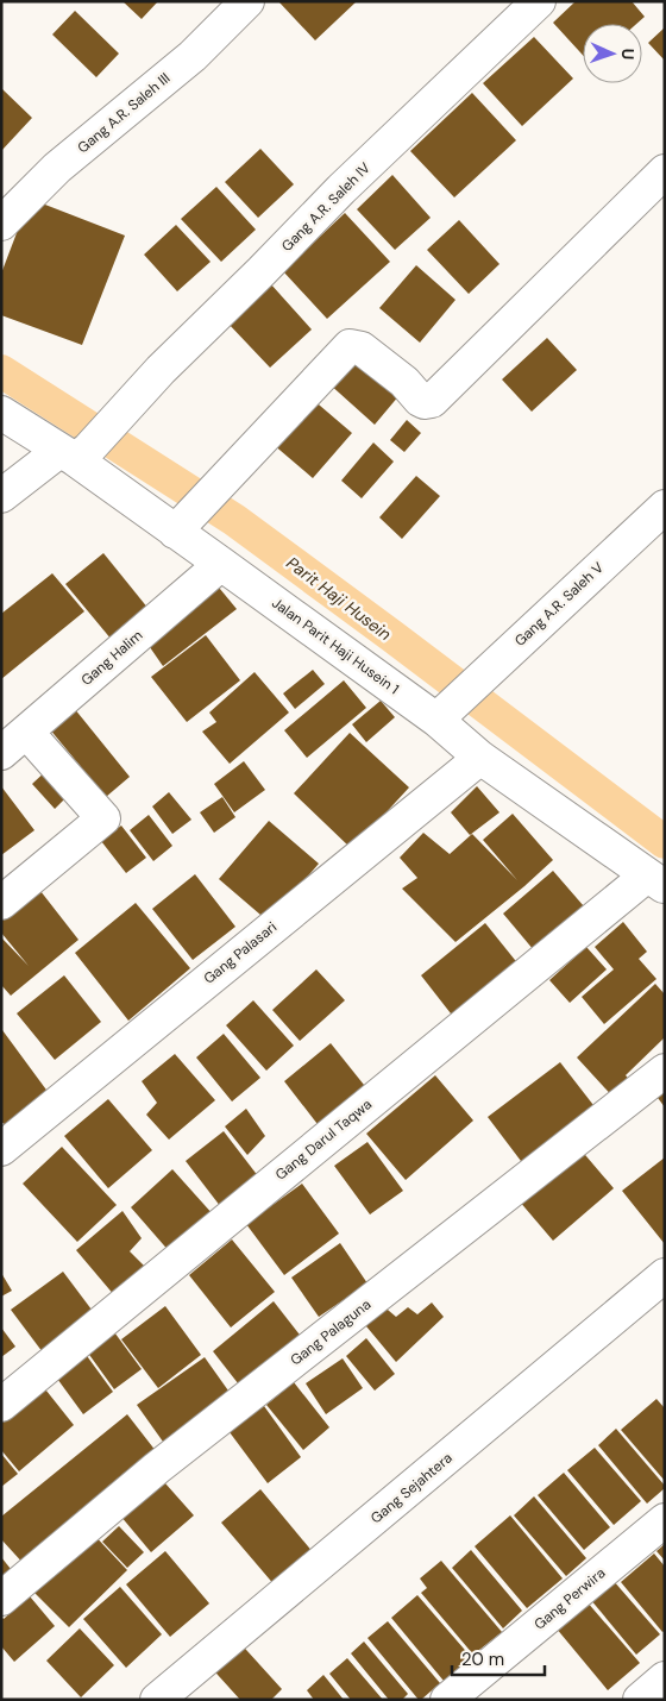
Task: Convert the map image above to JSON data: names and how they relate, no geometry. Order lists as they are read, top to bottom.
{
  "streets": {
    "street": [
      "Gang A.R. Saleh III",
      "Gang A.R. Saleh IV",
      "Gang A.R. Saleh V",
      "Jalan Parit Haji Husein 1",
      "Gang Halim",
      "Gang Palasari",
      "Gang Darul Taqwa",
      "Gang Palaguna",
      "Gang Sejahtera",
      "Gang Perwira"
    ]
  },
  "crossings": [
    ["Gang A.R. Saleh IV", "Jalan Parit Haji Husein 1"],
    ["Gang A.R. Saleh V", "Jalan Parit Haji Husein 1"],
    ["Jalan Parit Haji Husein 1", "Gang Halim"],
    ["Jalan Parit Haji Husein 1", "Gang Palasari"],
    ["Jalan Parit Haji Husein 1", "Gang Darul Taqwa"]
  ],
  "water": ["Parit Haji Husein"],
  "scale_bar": "20 m",
  "north": "right"
}
